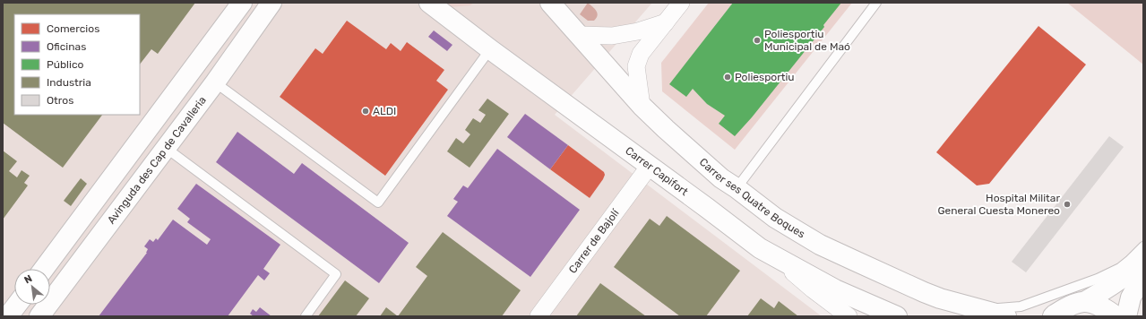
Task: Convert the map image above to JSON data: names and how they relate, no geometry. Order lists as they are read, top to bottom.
{
  "streets": {
    "main road": ["Avinguda des Cap de Cavalleria", "Carrer Capifort", "Carrer ses Quatre Boques"],
    "street": ["Carrer de Bajolí"]
  },
  "crossings": [
    ["Carrer Capifort", "Carrer de Bajolí"]
  ],
  "places": [
    "Poliesportiu Municipal de Maó",
    "Poliesportiu",
    "ALDI",
    "Hospital Militar General Cuesta Monereo"
  ],
  "legend": [
    "Comercios",
    "Oficinas",
    "Público",
    "Industria",
    "Otros"
  ],
  "north": "top left"
}
